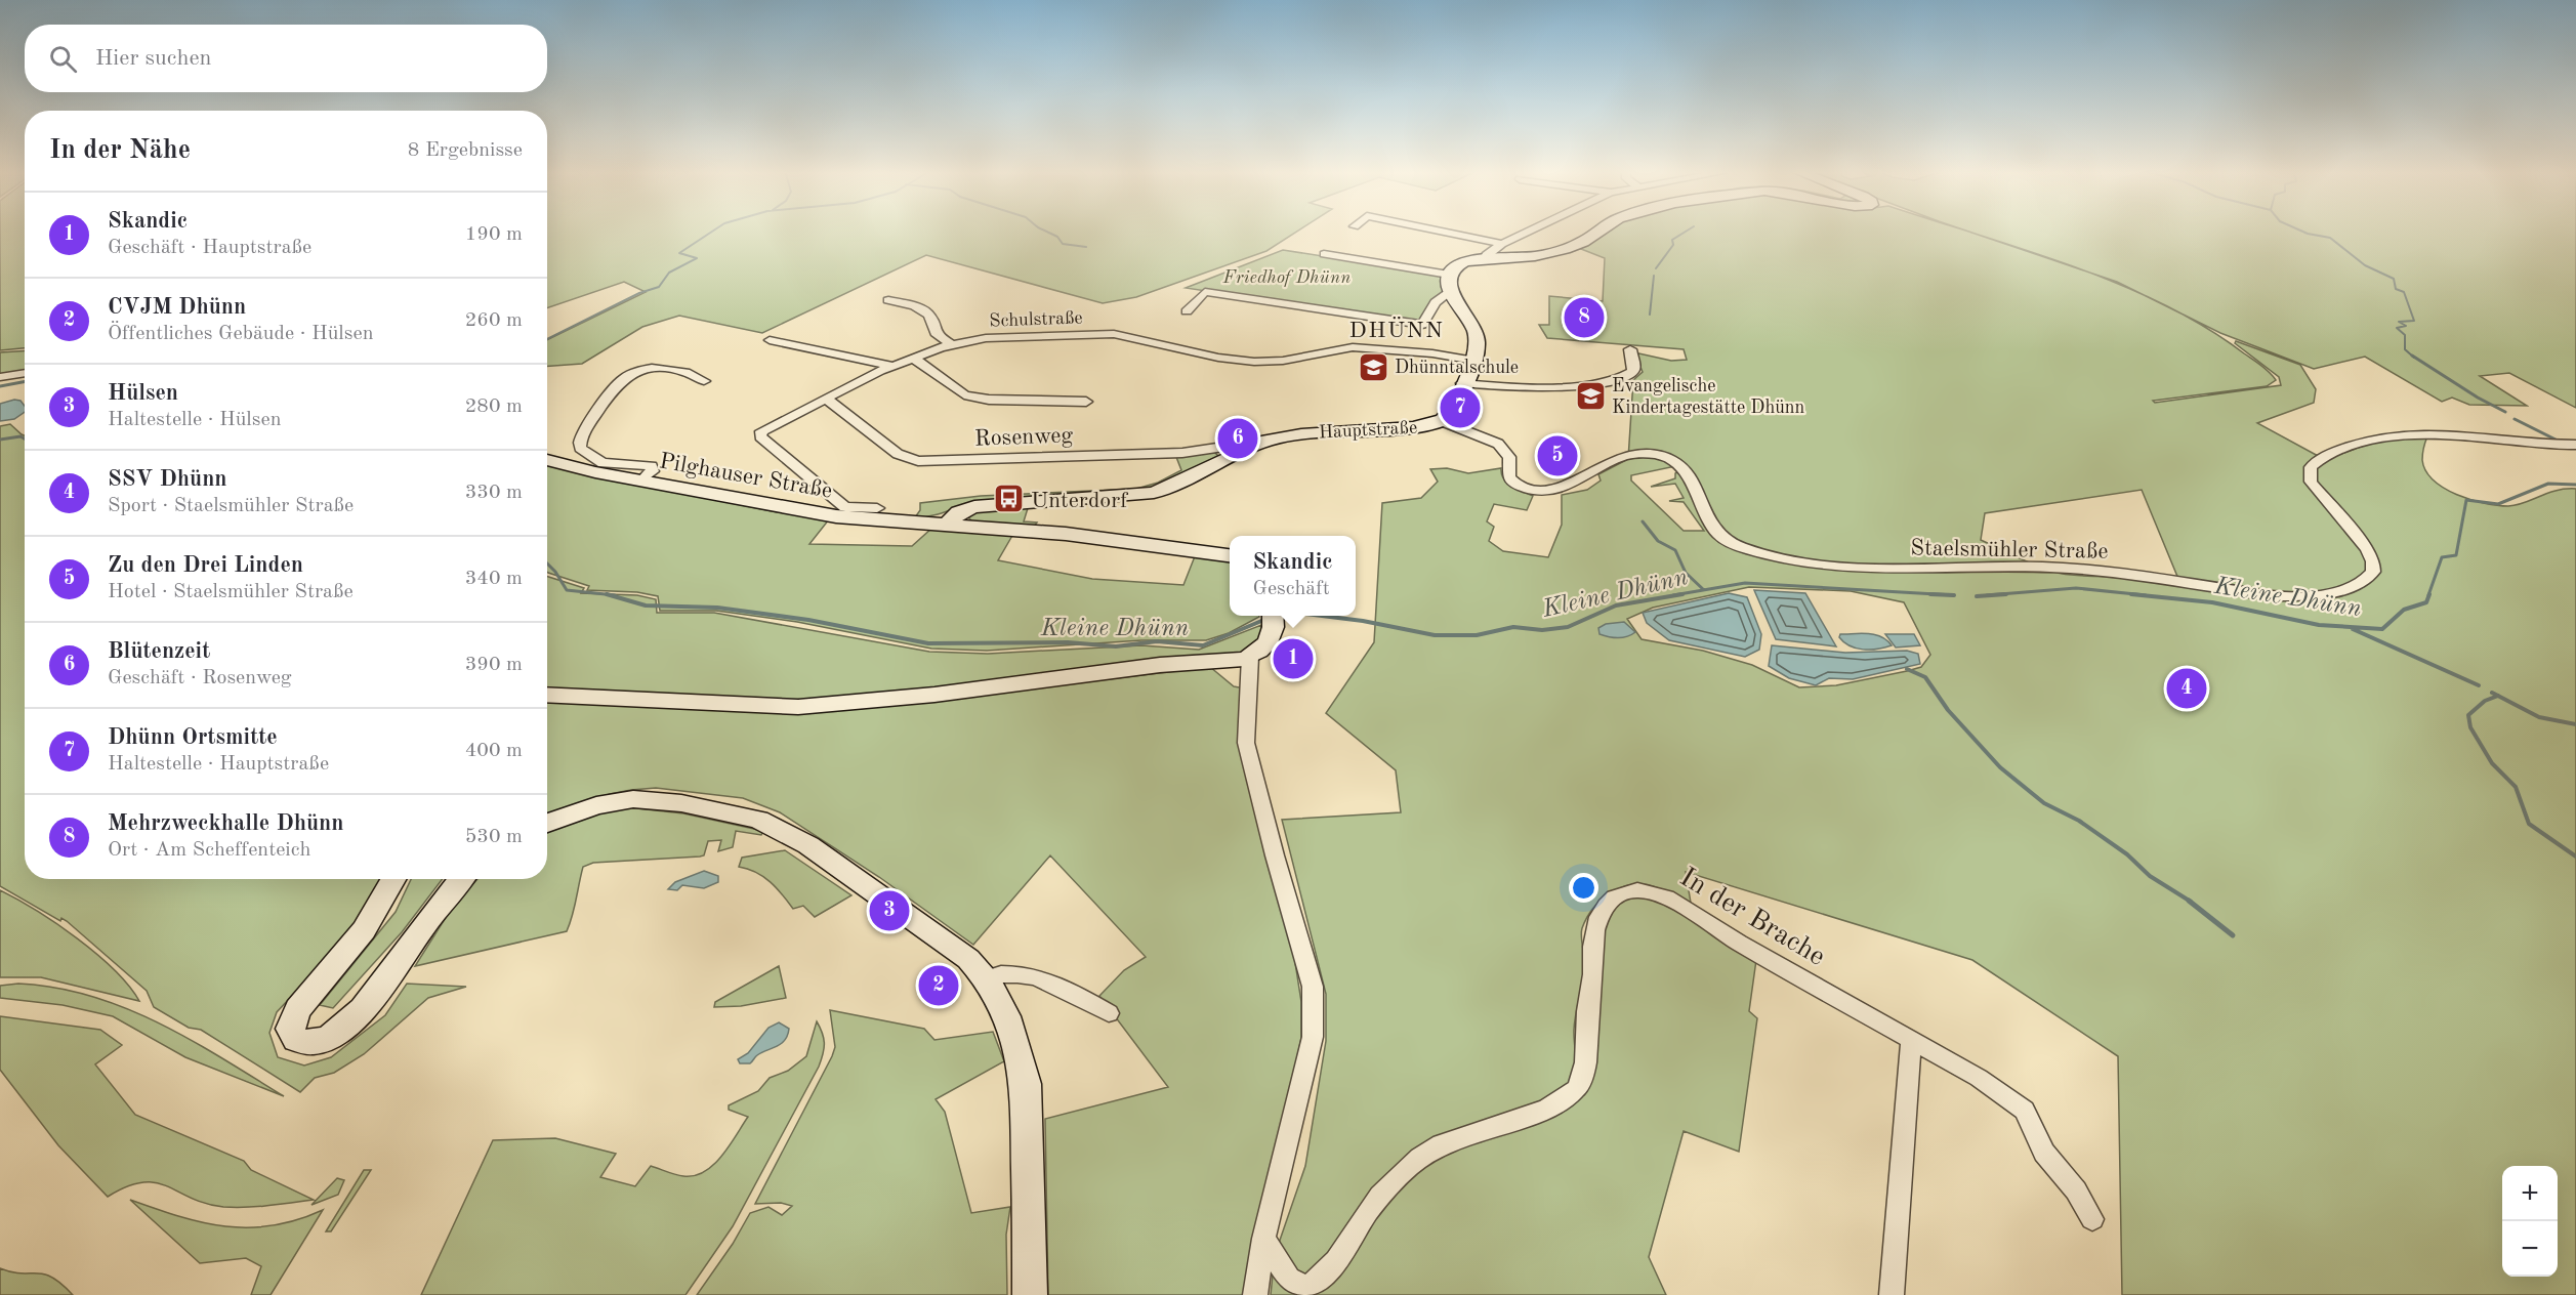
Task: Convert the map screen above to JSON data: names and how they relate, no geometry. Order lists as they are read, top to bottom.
{
  "streets": {
    "main road": ["Hauptstraße", "Pilghauser Straße"],
    "street": [
      "Schulstraße",
      "Rosenweg",
      "Staelsmühler Straße",
      "In der Brache"
    ]
  },
  "crossings": [
    ["Schulstraße", "Hauptstraße"],
    ["Schulstraße", "Rosenweg"],
    ["Hauptstraße", "Rosenweg"],
    ["Hauptstraße", "Pilghauser Straße"],
    ["Hauptstraße", "Staelsmühler Straße"]
  ],
  "districts": ["DHÜNN"],
  "water": ["Kleine Dhünn"],
  "parks": ["Friedhof Dhünn"],
  "places": {
    "school or university": ["Dhünntalschule", "Evangelische Kindertagestätte Dhünn"],
    "bus stop": ["Unterdorf"]
  },
  "page": {
    "search": "Hier suchen",
    "heading": ["In der Nähe", "8 Ergebnisse"],
    "list": [
      {
        "mark": "1",
        "name": "Skandic",
        "note": "Geschäft · Hauptstraße",
        "value": "190 m"
      },
      {
        "mark": "2",
        "name": "CVJM Dhünn",
        "note": "Öffentliches Gebäude · Hülsen",
        "value": "260 m"
      },
      {
        "mark": "3",
        "name": "Hülsen",
        "note": "Haltestelle · Hülsen",
        "value": "280 m"
      },
      {
        "mark": "4",
        "name": "SSV Dhünn",
        "note": "Sport · Staelsmühler Straße",
        "value": "330 m"
      },
      {
        "mark": "5",
        "name": "Zu den Drei Linden",
        "note": "Hotel · Staelsmühler Straße",
        "value": "340 m"
      },
      {
        "mark": "6",
        "name": "Blütenzeit",
        "note": "Geschäft · Rosenweg",
        "value": "390 m"
      },
      {
        "mark": "7",
        "name": "Dhünn Ortsmitte",
        "note": "Haltestelle · Hauptstraße",
        "value": "400 m"
      },
      {
        "mark": "8",
        "name": "Mehrzweckhalle Dhünn",
        "note": "Ort · Am Scheffenteich",
        "value": "530 m"
      }
    ],
    "pins": [
      "8",
      "7",
      "6",
      "5",
      "1",
      "4",
      "3",
      "2"
    ],
    "popup": ["Skandic", "Geschäft"],
    "map_buttons": ["+", "−"]
  }
}
